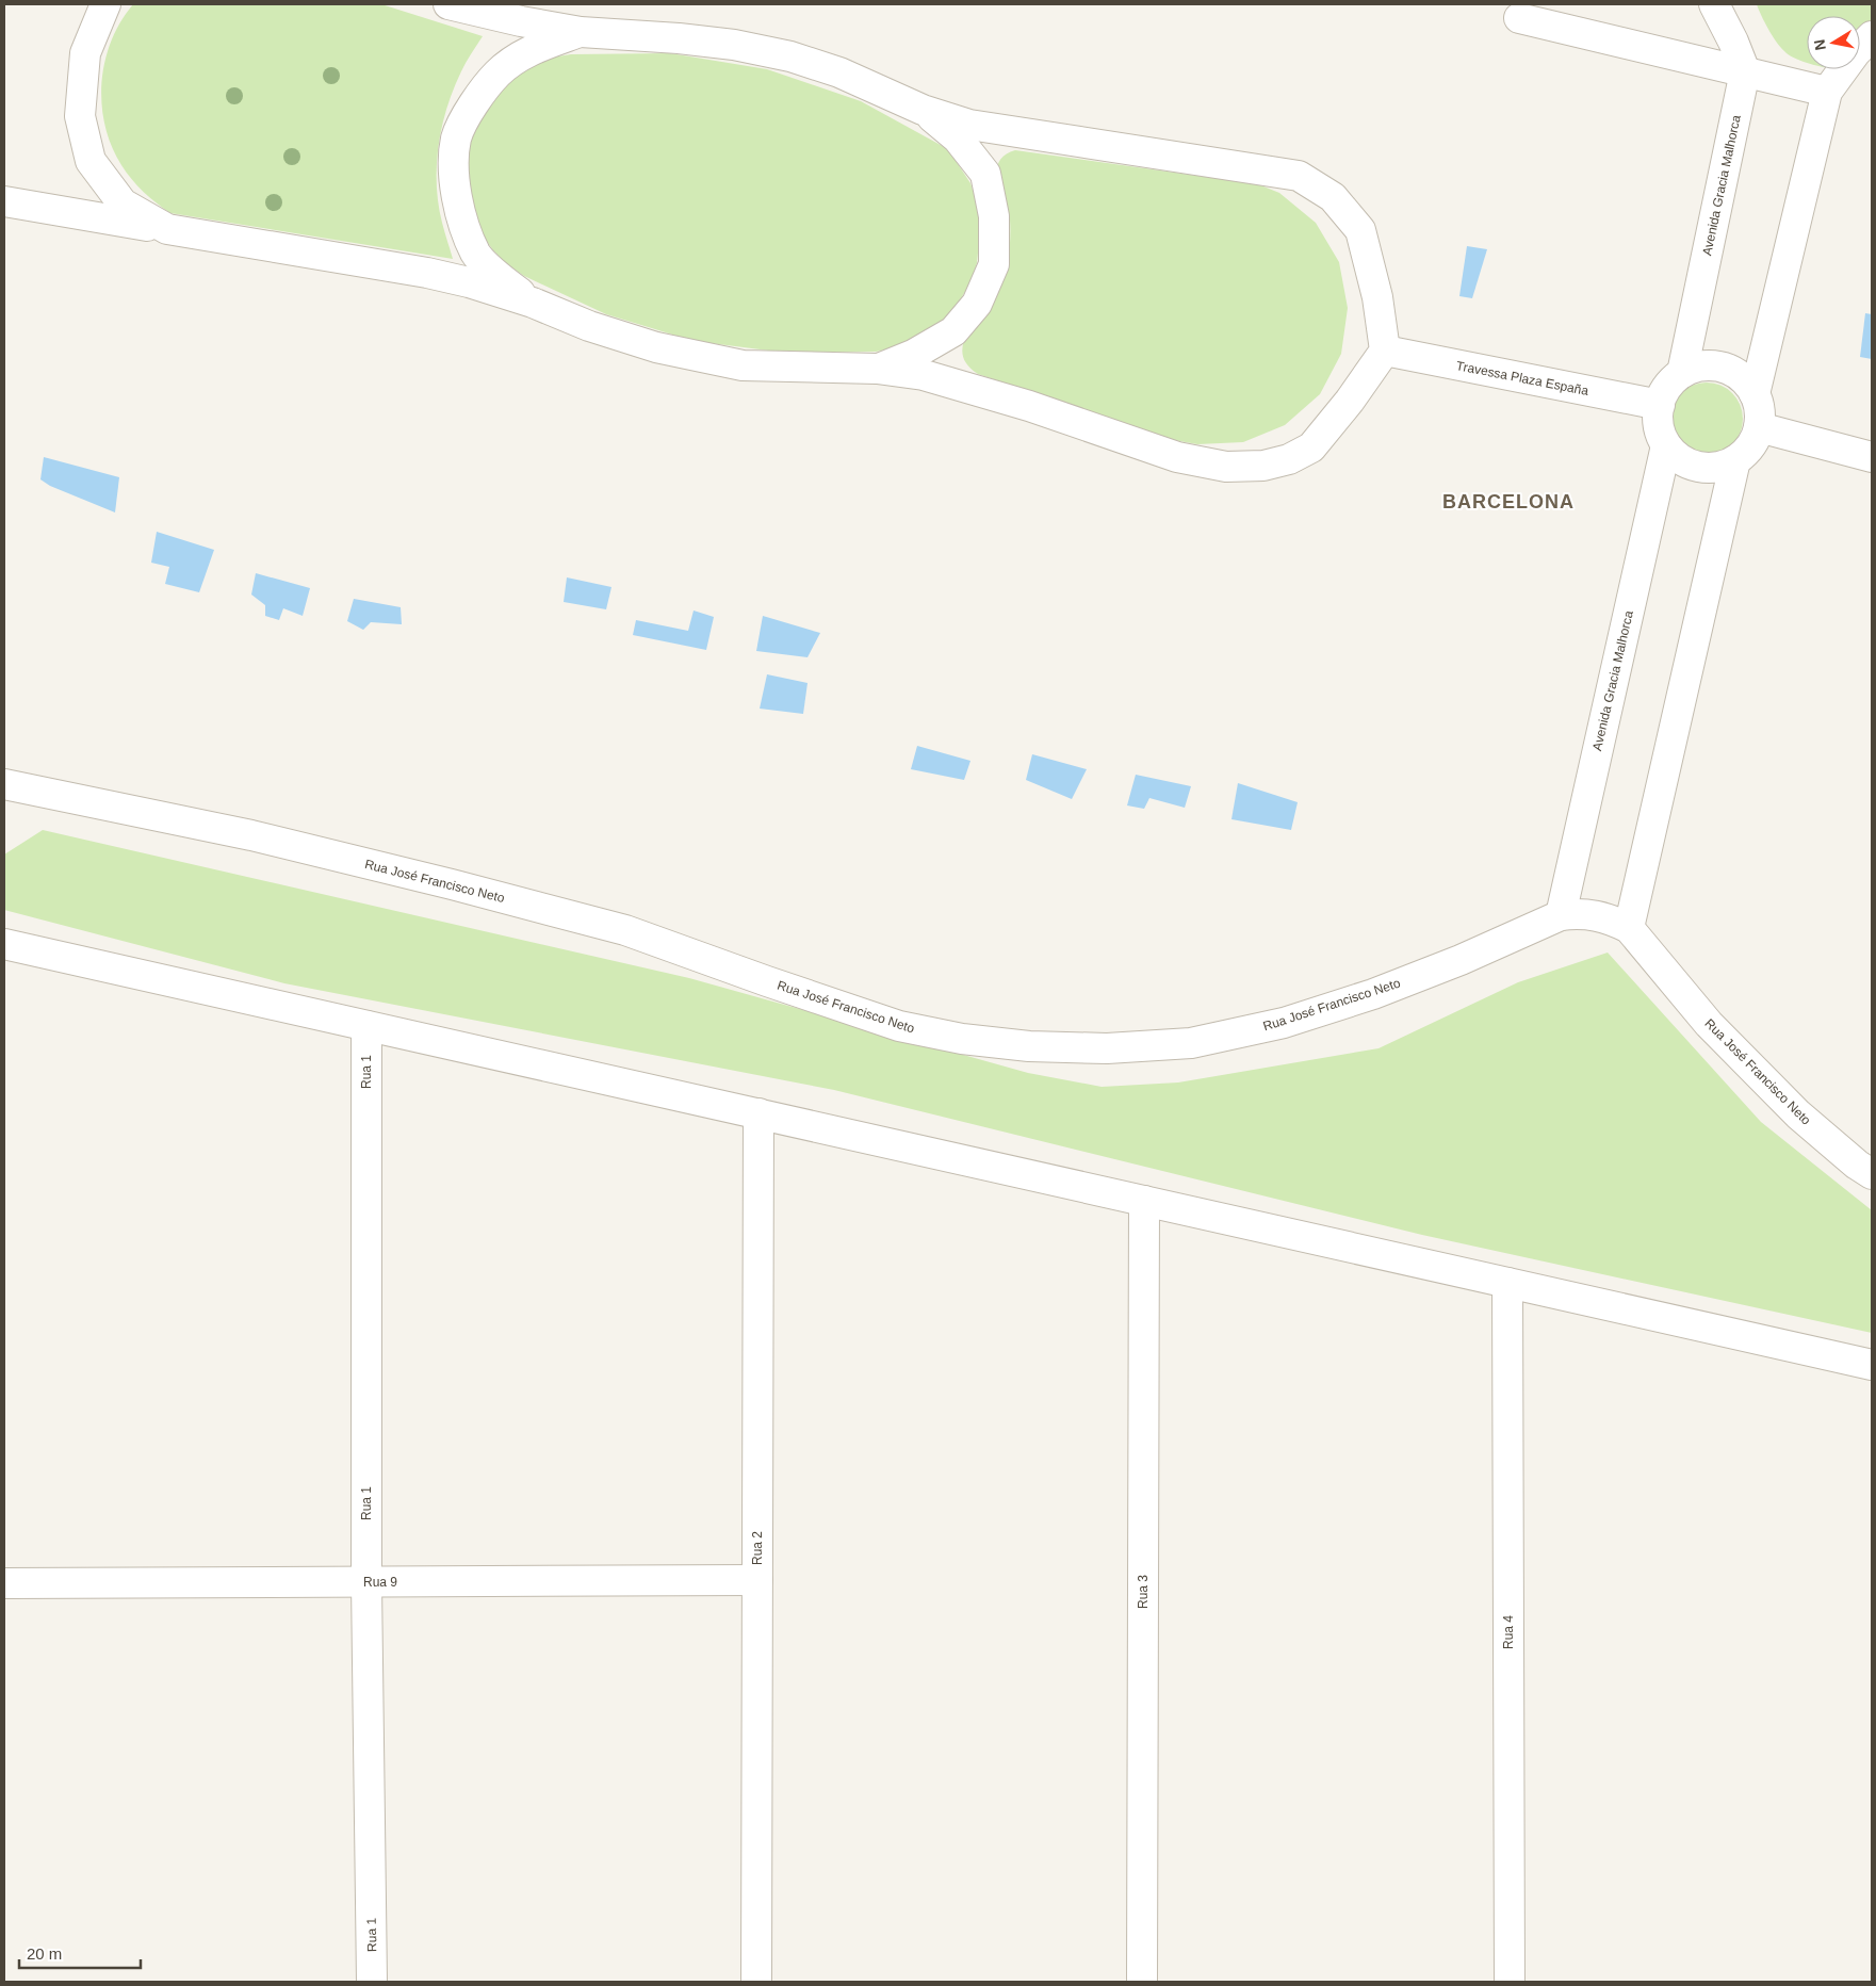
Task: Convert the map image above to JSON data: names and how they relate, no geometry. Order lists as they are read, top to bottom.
{
  "streets": {
    "street": [
      "Avenida Gracia Malhorca",
      "Travessa Plaza España",
      "Rua José Francisco Neto",
      "Rua 1",
      "Rua 2",
      "Rua 9",
      "Rua 3",
      "Rua 4"
    ]
  },
  "crossings": [
    ["Avenida Gracia Malhorca", "Travessa Plaza España"],
    ["Avenida Gracia Malhorca", "Rua José Francisco Neto"],
    ["Rua 1", "Rua 9"],
    ["Rua 2", "Rua 9"]
  ],
  "districts": ["BARCELONA"],
  "scale_bar": "20 m",
  "north": "left"
}
